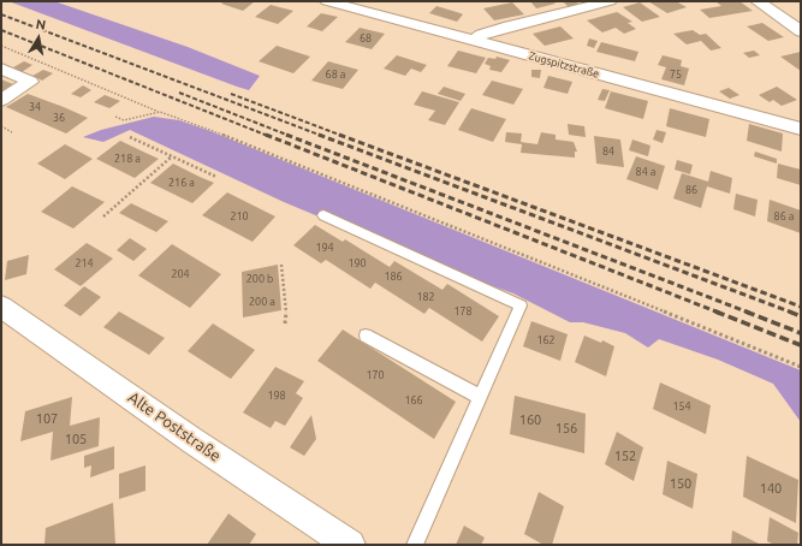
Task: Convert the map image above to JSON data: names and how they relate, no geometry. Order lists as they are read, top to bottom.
{
  "streets": {
    "street": ["Zugspitzstraße", "Alte Poststraße"]
  },
  "house_numbers": [
    "68",
    "68 a",
    "75",
    "34",
    "36",
    "84",
    "218 a",
    "84 a",
    "216 a",
    "86",
    "210",
    "86 a",
    "194",
    "214",
    "190",
    "204",
    "186",
    "200 b",
    "182",
    "200 a",
    "178",
    "162",
    "170",
    "198",
    "166",
    "154",
    "107",
    "160",
    "156",
    "105",
    "152",
    "150",
    "140"
  ],
  "north": "top"
}
